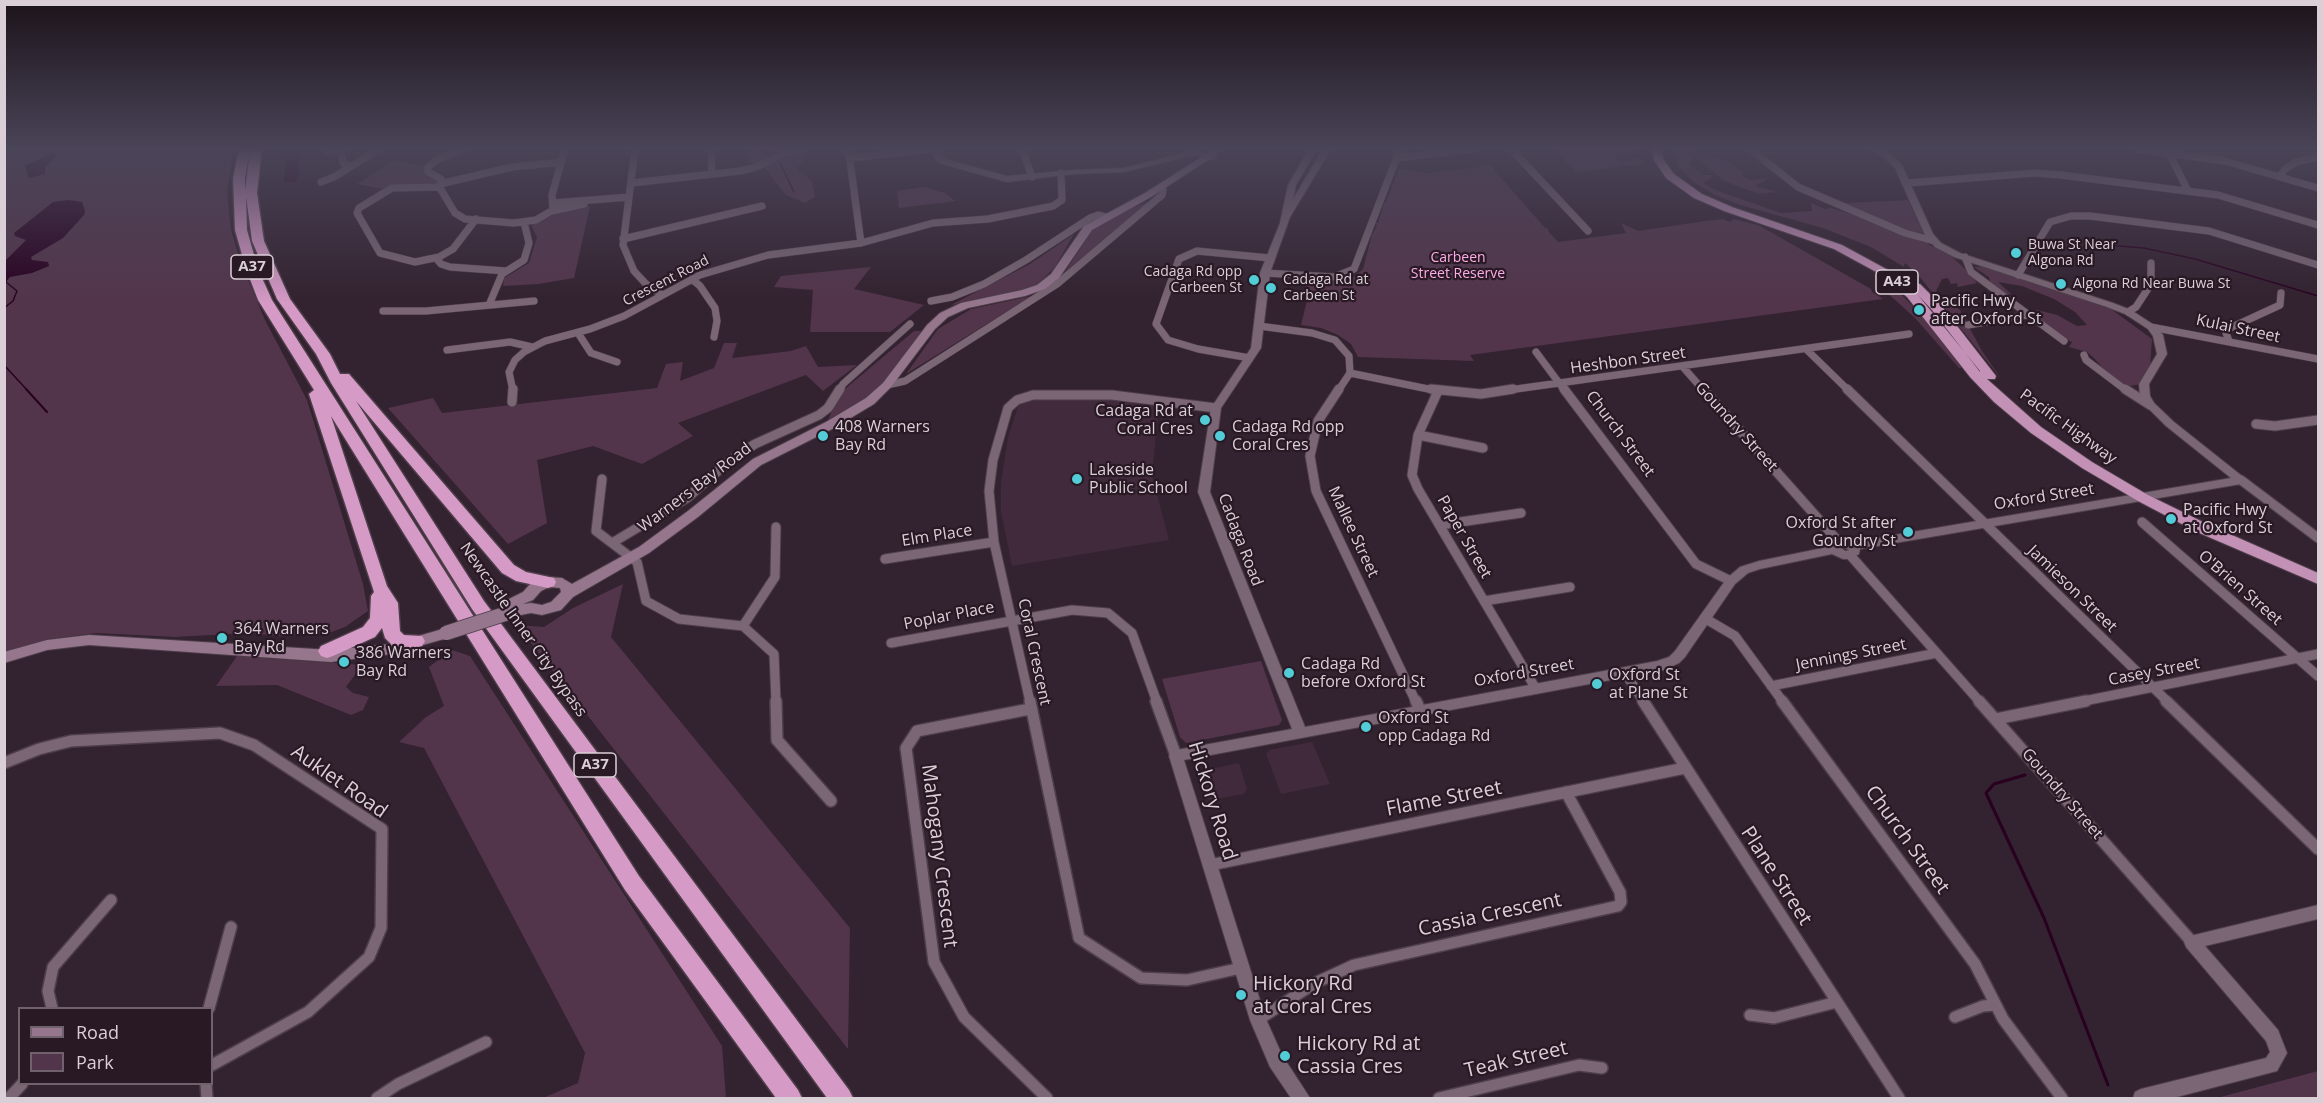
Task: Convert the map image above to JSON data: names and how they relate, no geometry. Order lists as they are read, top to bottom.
{
  "streets": {
    "highway": [
      "A37",
      "A43",
      "Pacific Highway",
      "Newcastle Inner City Bypass"
    ],
    "main road": ["Warners Bay Road"],
    "street": [
      "Crescent Road",
      "Kulai Street",
      "Heshbon Street",
      "Goundry Street",
      "Church Street",
      "Oxford Street",
      "Mallee Street",
      "Elm Place",
      "Paper Street",
      "Cadaga Road",
      "O'Brien Street",
      "Jamieson Street",
      "Poplar Place",
      "Coral Crescent",
      "Jennings Street",
      "Casey Street",
      "Auklet Road",
      "Flame Street",
      "Hickory Road",
      "Mahogany Crescent",
      "Plane Street",
      "Cassia Crescent",
      "Teak Street"
    ]
  },
  "crossings": [
    ["Heshbon Street", "Goundry Street"],
    ["Heshbon Street", "Church Street"],
    ["Heshbon Street", "Mallee Street"],
    ["Heshbon Street", "Paper Street"],
    ["Heshbon Street", "Jamieson Street"],
    ["Goundry Street", "Oxford Street"],
    ["Goundry Street", "Jennings Street"],
    ["Goundry Street", "Casey Street"],
    ["Pacific Highway", "Oxford Street"],
    ["Church Street", "Oxford Street"],
    ["Church Street", "Jennings Street"],
    ["Oxford Street", "Mallee Street"],
    ["Oxford Street", "Paper Street"],
    ["Oxford Street", "Cadaga Road"],
    ["Oxford Street", "Jamieson Street"],
    ["Oxford Street", "Hickory Road"],
    ["Oxford Street", "Plane Street"],
    ["Elm Place", "Coral Crescent"],
    ["Cadaga Road", "Coral Crescent"],
    ["O'Brien Street", "Casey Street"],
    ["Jamieson Street", "Casey Street"],
    ["Poplar Place", "Coral Crescent"],
    ["Poplar Place", "Hickory Road"],
    ["Coral Crescent", "Hickory Road"],
    ["Coral Crescent", "Mahogany Crescent"],
    ["Flame Street", "Hickory Road"],
    ["Flame Street", "Plane Street"],
    ["Flame Street", "Cassia Crescent"],
    ["Hickory Road", "Cassia Crescent"]
  ],
  "parks": ["Carbeen Street Reserve"],
  "places": [
    "Buwa St Near Algona Rd",
    "Cadaga Rd opp Carbeen St",
    "Algona Rd Near Buwa St",
    "Cadaga Rd at Carbeen St",
    "Pacific Hwy after Oxford St",
    "Cadaga Rd at Coral Cres",
    "408 Warners Bay Rd",
    "Cadaga Rd opp Coral Cres",
    "Lakeside Public School",
    "Pacific Hwy at Oxford St",
    "Oxford St after Goundry St",
    "364 Warners Bay Rd",
    "386 Warners Bay Rd",
    "Cadaga Rd before Oxford St",
    "Oxford St at Plane St",
    "Oxford St opp Cadaga Rd",
    "Hickory Rd at Coral Cres",
    "Hickory Rd at Cassia Cres"
  ],
  "legend": ["Road", "Park"]
}
